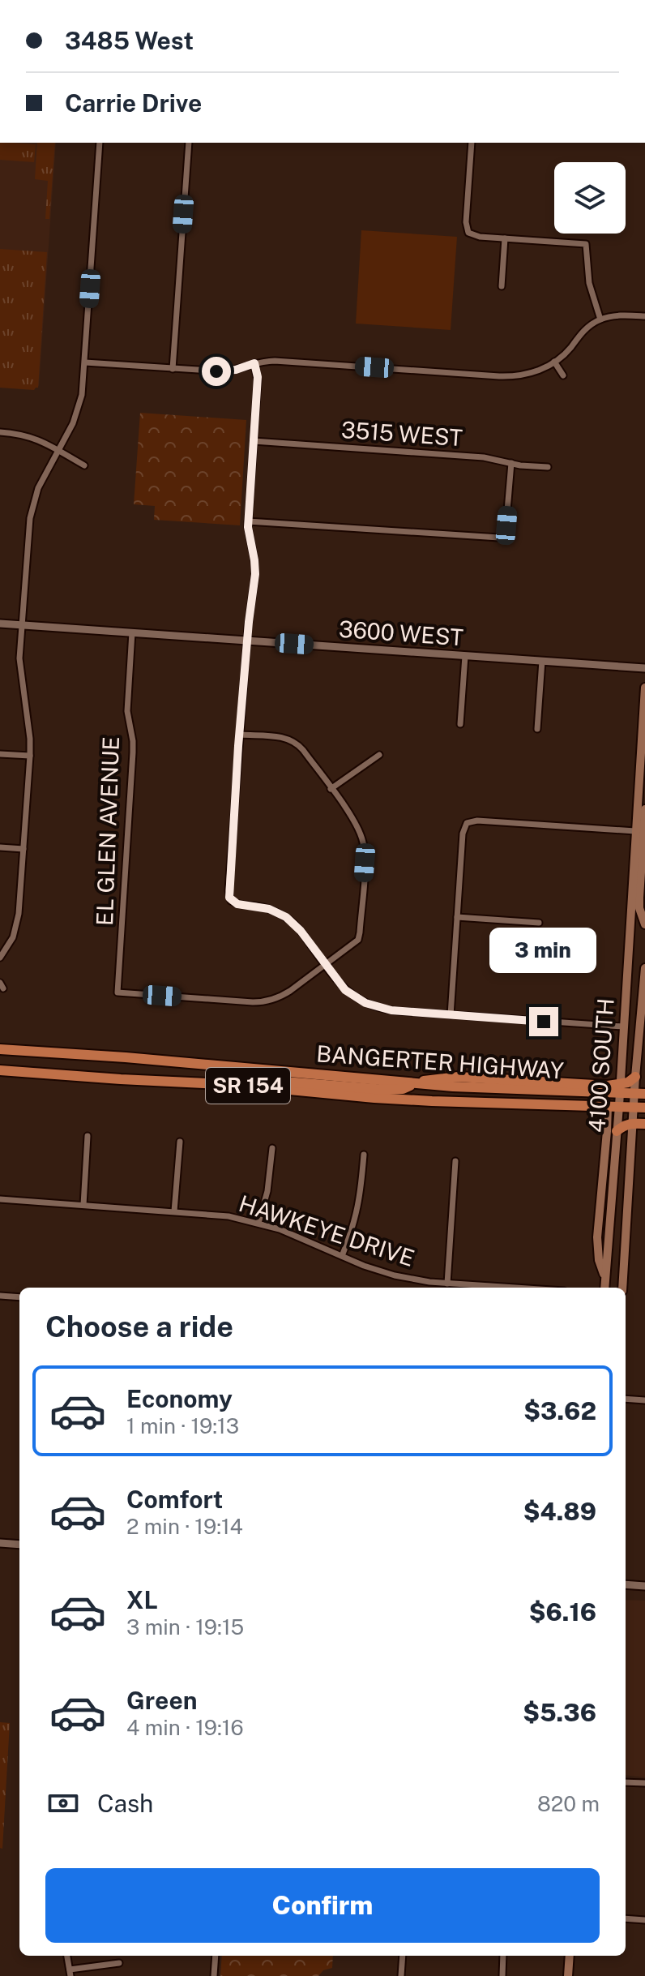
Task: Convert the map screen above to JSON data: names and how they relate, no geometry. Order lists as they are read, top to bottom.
{
  "streets": {
    "highway": ["BANGERTER HIGHWAY", "SR 154"],
    "main road": ["4100 SOUTH"],
    "street": [
      "3515 WEST",
      "3600 WEST",
      "EL GLEN AVENUE",
      "HAWKEYE DRIVE"
    ]
  },
  "crossings": [
    ["3600 WEST", "EL GLEN AVENUE"],
    ["BANGERTER HIGHWAY", "4100 SOUTH"]
  ],
  "page": {
    "banner": ["3485 West", "Carrie Drive"],
    "bubble": "3 min",
    "heading": "Choose a ride",
    "list": [
      {
        "name": "Economy",
        "note": "1 min · 19:13",
        "value": "$3.62"
      },
      {
        "name": "Comfort",
        "note": "2 min · 19:14",
        "value": "$4.89"
      },
      {
        "name": "XL",
        "note": "3 min · 19:15",
        "value": "$6.16"
      },
      {
        "name": "Green",
        "note": "4 min · 19:16",
        "value": "$5.36"
      }
    ],
    "pay": ["Cash", "820 m"],
    "buttons": "Confirm"
  }
}
